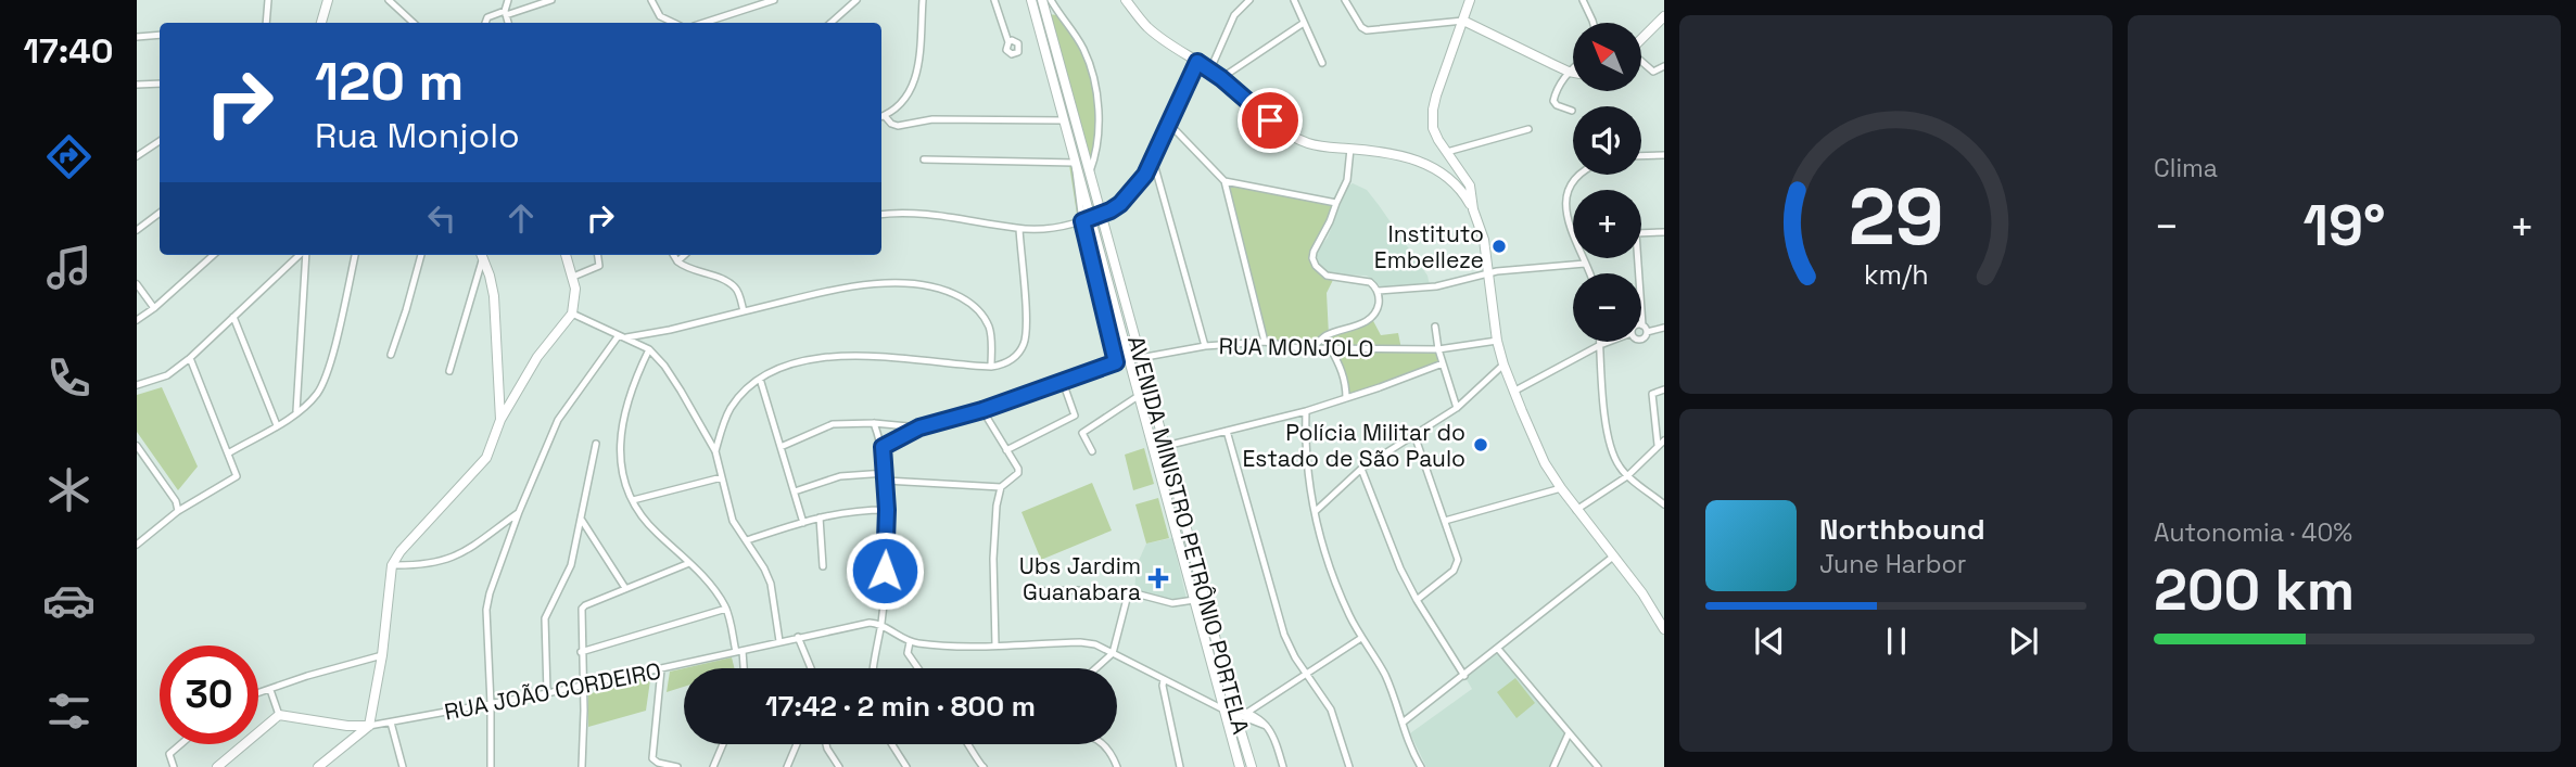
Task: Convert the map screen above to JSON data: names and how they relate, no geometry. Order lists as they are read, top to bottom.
{
  "streets": {
    "main road": ["AVENIDA MINISTRO PETRÔNIO PORTELA"],
    "street": ["RUA MONJOLO", "RUA JOÃO CORDEIRO"]
  },
  "crossings": [
    ["RUA MONJOLO", "AVENIDA MINISTRO PETRÔNIO PORTELA"]
  ],
  "places": {
    "other": ["Instituto Embelleze", "Polícia Militar do Estado de São Paulo"],
    "health": ["Ubs Jardim Guanabara"]
  },
  "north": "top left",
  "page": {
    "tabs": "17:40",
    "tile": [
      "Clima",
      ["Autonomia · 40%", "200 km"]
    ],
    "map_buttons": ["+", "−"],
    "turn": ["120 m", "Rua Monjolo"],
    "heat": ["−", "19°", "+"],
    "song": ["Northbound", "June Harbor"],
    "limit": "30",
    "trip": "17:42 · 2 min · 800 m",
    "gauge": ["29", "km/h"]
  }
}
